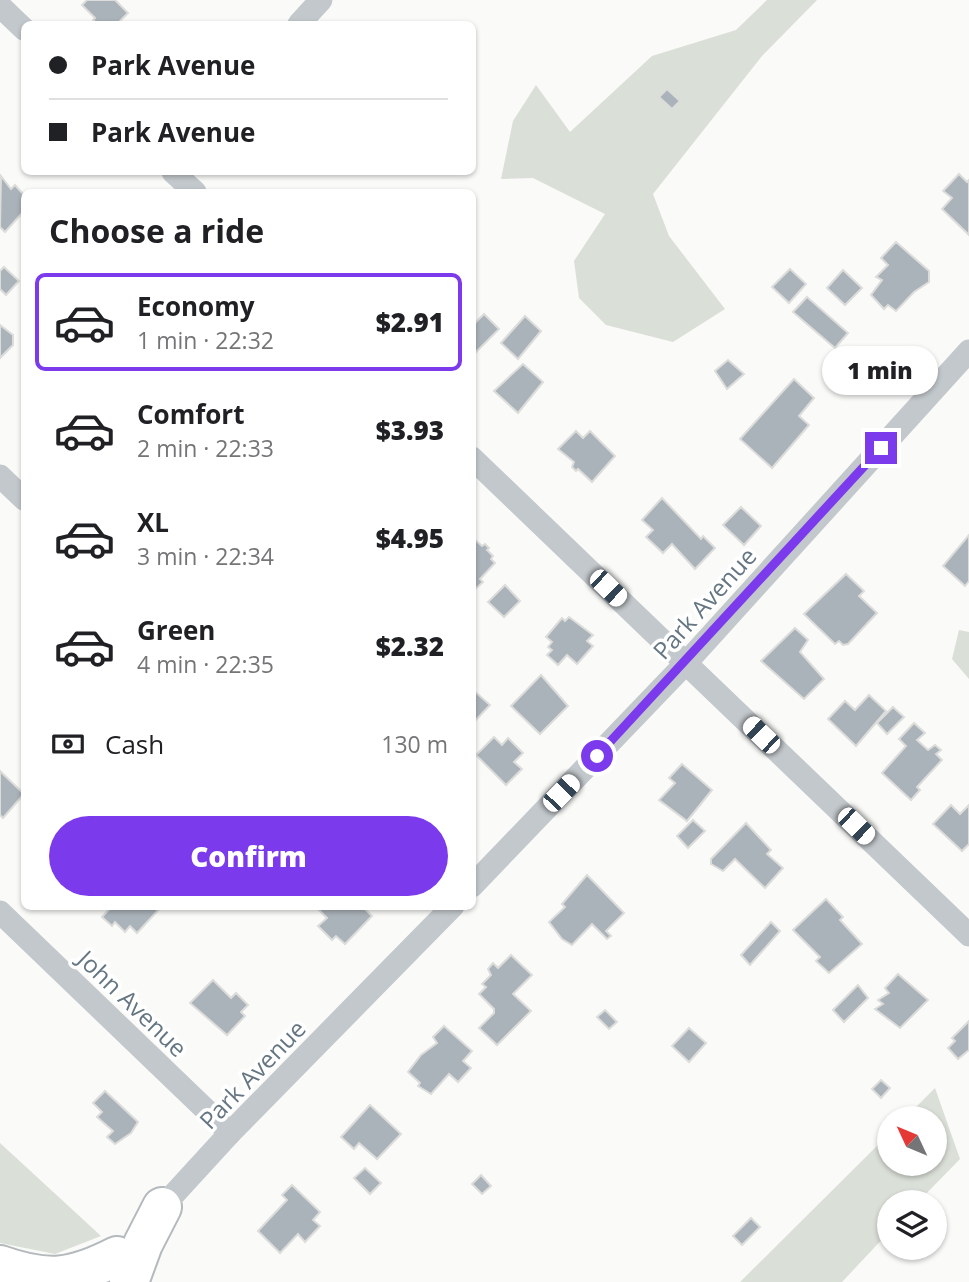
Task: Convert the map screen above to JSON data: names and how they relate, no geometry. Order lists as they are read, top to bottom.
{
  "streets": {
    "street": ["Park Avenue", "John Avenue"]
  },
  "crossings": [
    ["Park Avenue", "John Avenue"]
  ],
  "north": "top left",
  "page": {
    "banner": ["Park Avenue", "Park Avenue"],
    "heading": "Choose a ride",
    "list": [
      {
        "name": "Economy",
        "note": "1 min · 22:32",
        "value": "$2.91"
      },
      {
        "name": "Comfort",
        "note": "2 min · 22:33",
        "value": "$3.93"
      },
      {
        "name": "XL",
        "note": "3 min · 22:34",
        "value": "$4.95"
      },
      {
        "name": "Green",
        "note": "4 min · 22:35",
        "value": "$2.32"
      }
    ],
    "bubble": "1 min",
    "pay": ["Cash", "130 m"],
    "buttons": "Confirm"
  }
}
